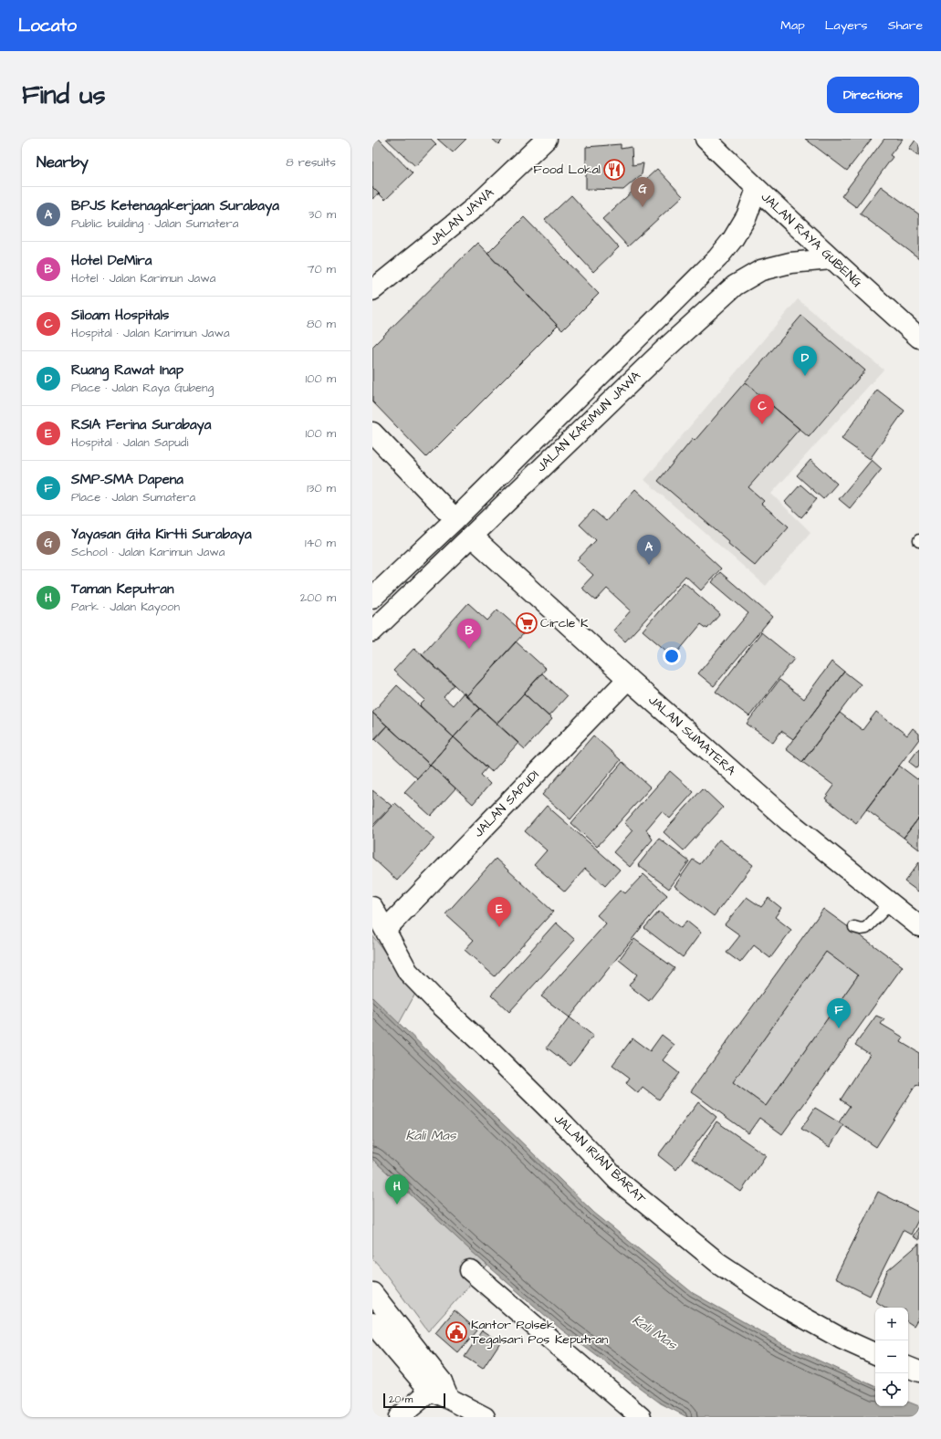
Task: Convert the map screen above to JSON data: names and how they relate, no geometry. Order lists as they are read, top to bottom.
{
  "streets": {
    "main road": [
      "JALAN JAWA",
      "JALAN RAYA GUBENG",
      "JALAN KARIMUN JAWA",
      "JALAN SUMATERA",
      "JALAN SAPUDI",
      "JALAN IRIAN BARAT"
    ]
  },
  "crossings": [
    ["JALAN RAYA GUBENG", "JALAN KARIMUN JAWA"],
    ["JALAN KARIMUN JAWA", "JALAN SUMATERA"],
    ["JALAN SUMATERA", "JALAN SAPUDI"],
    ["JALAN SAPUDI", "JALAN IRIAN BARAT"]
  ],
  "water": ["Kali Mas"],
  "places": {
    "restaurant": ["Food Lokal"],
    "supermarket": ["Circle K"],
    "public building": ["Kantor Polsek Tegalsari Pos Keputran"]
  },
  "scale_bar": "20 m",
  "page": {
    "header": "Locato",
    "nav": ["Map", "Layers", "Share"],
    "buttons": "Directions",
    "title": "Find us",
    "heading": ["Nearby", "8 results"],
    "pins": [
      "G",
      "D",
      "C",
      "A",
      "B",
      "E",
      "F",
      "H"
    ],
    "list": [
      {
        "mark": "A",
        "name": "BPJS Ketenagakerjaan Surabaya",
        "note": "Public building · Jalan Sumatera",
        "value": "30 m"
      },
      {
        "mark": "B",
        "name": "Hotel DeMira",
        "note": "Hotel · Jalan Karimun Jawa",
        "value": "70 m"
      },
      {
        "mark": "C",
        "name": "Siloam Hospitals",
        "note": "Hospital · Jalan Karimun Jawa",
        "value": "80 m"
      },
      {
        "mark": "D",
        "name": "Ruang Rawat Inap",
        "note": "Place · Jalan Raya Gubeng",
        "value": "100 m"
      },
      {
        "mark": "E",
        "name": "RSIA Ferina Surabaya",
        "note": "Hospital · Jalan Sapudi",
        "value": "100 m"
      },
      {
        "mark": "F",
        "name": "SMP-SMA Dapena",
        "note": "Place · Jalan Sumatera",
        "value": "130 m"
      },
      {
        "mark": "G",
        "name": "Yayasan Gita Kirtti Surabaya",
        "note": "School · Jalan Karimun Jawa",
        "value": "140 m"
      },
      {
        "mark": "H",
        "name": "Taman Keputran",
        "note": "Park · Jalan Kayoon",
        "value": "200 m"
      }
    ],
    "map_buttons": ["+", "−"],
    "scale": "20 m"
  }
}
